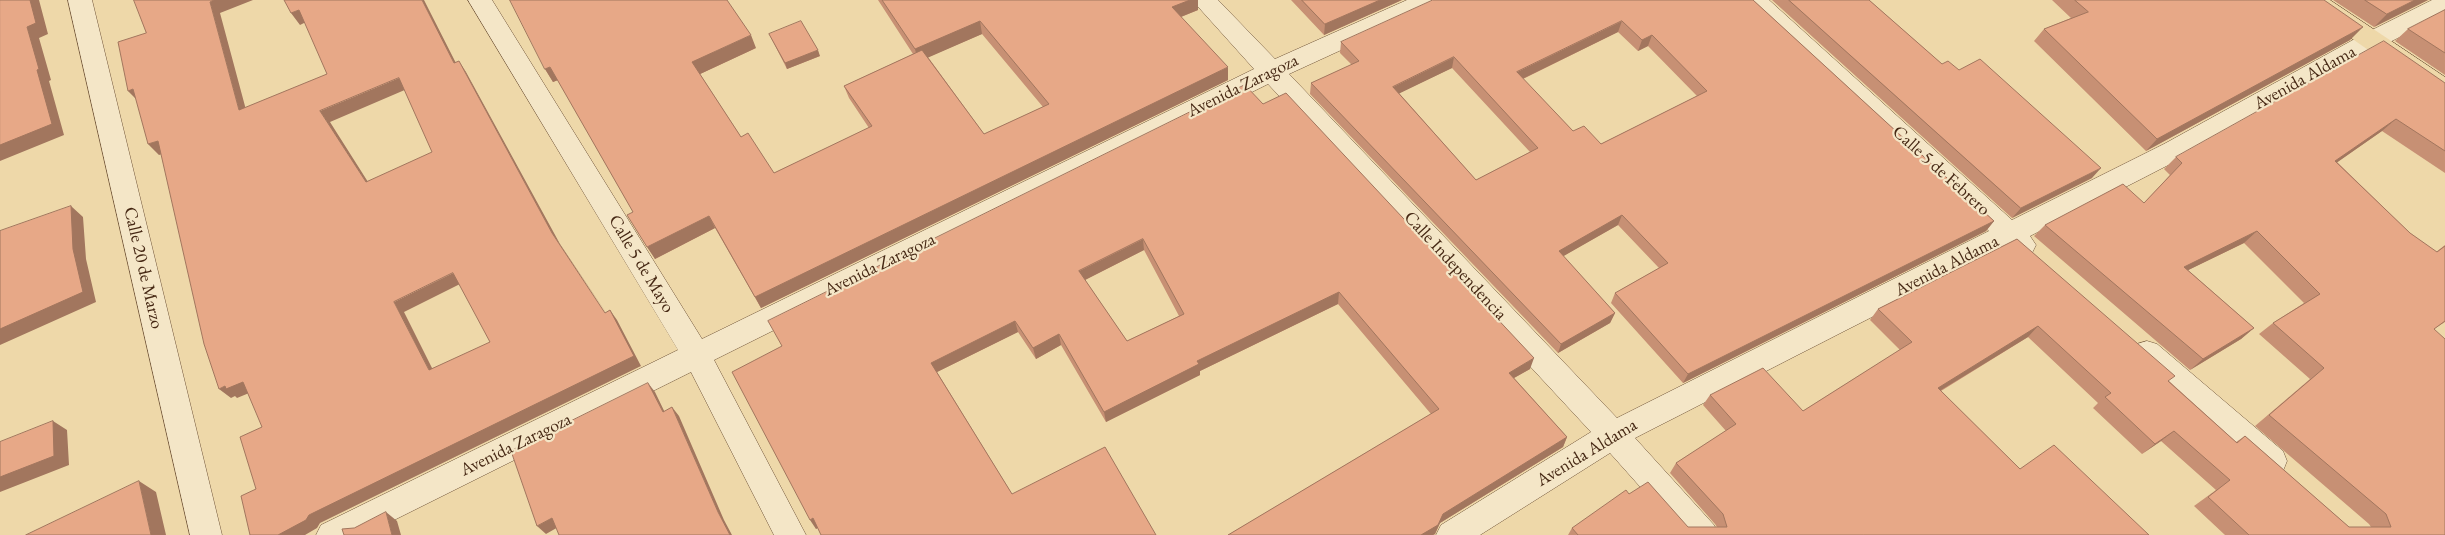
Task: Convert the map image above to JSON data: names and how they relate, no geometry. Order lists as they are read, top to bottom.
{
  "streets": {
    "street": [
      "Avenida Aldama",
      "Avenida Zaragoza",
      "Calle 5 de Febrero",
      "Calle 5 de Mayo",
      "Calle Independencia",
      "Calle 20 de Marzo"
    ]
  },
  "crossings": [
    ["Avenida Aldama", "Calle 5 de Febrero"],
    ["Avenida Aldama", "Calle Independencia"],
    ["Avenida Zaragoza", "Calle 5 de Mayo"],
    ["Avenida Zaragoza", "Calle Independencia"]
  ]
}
